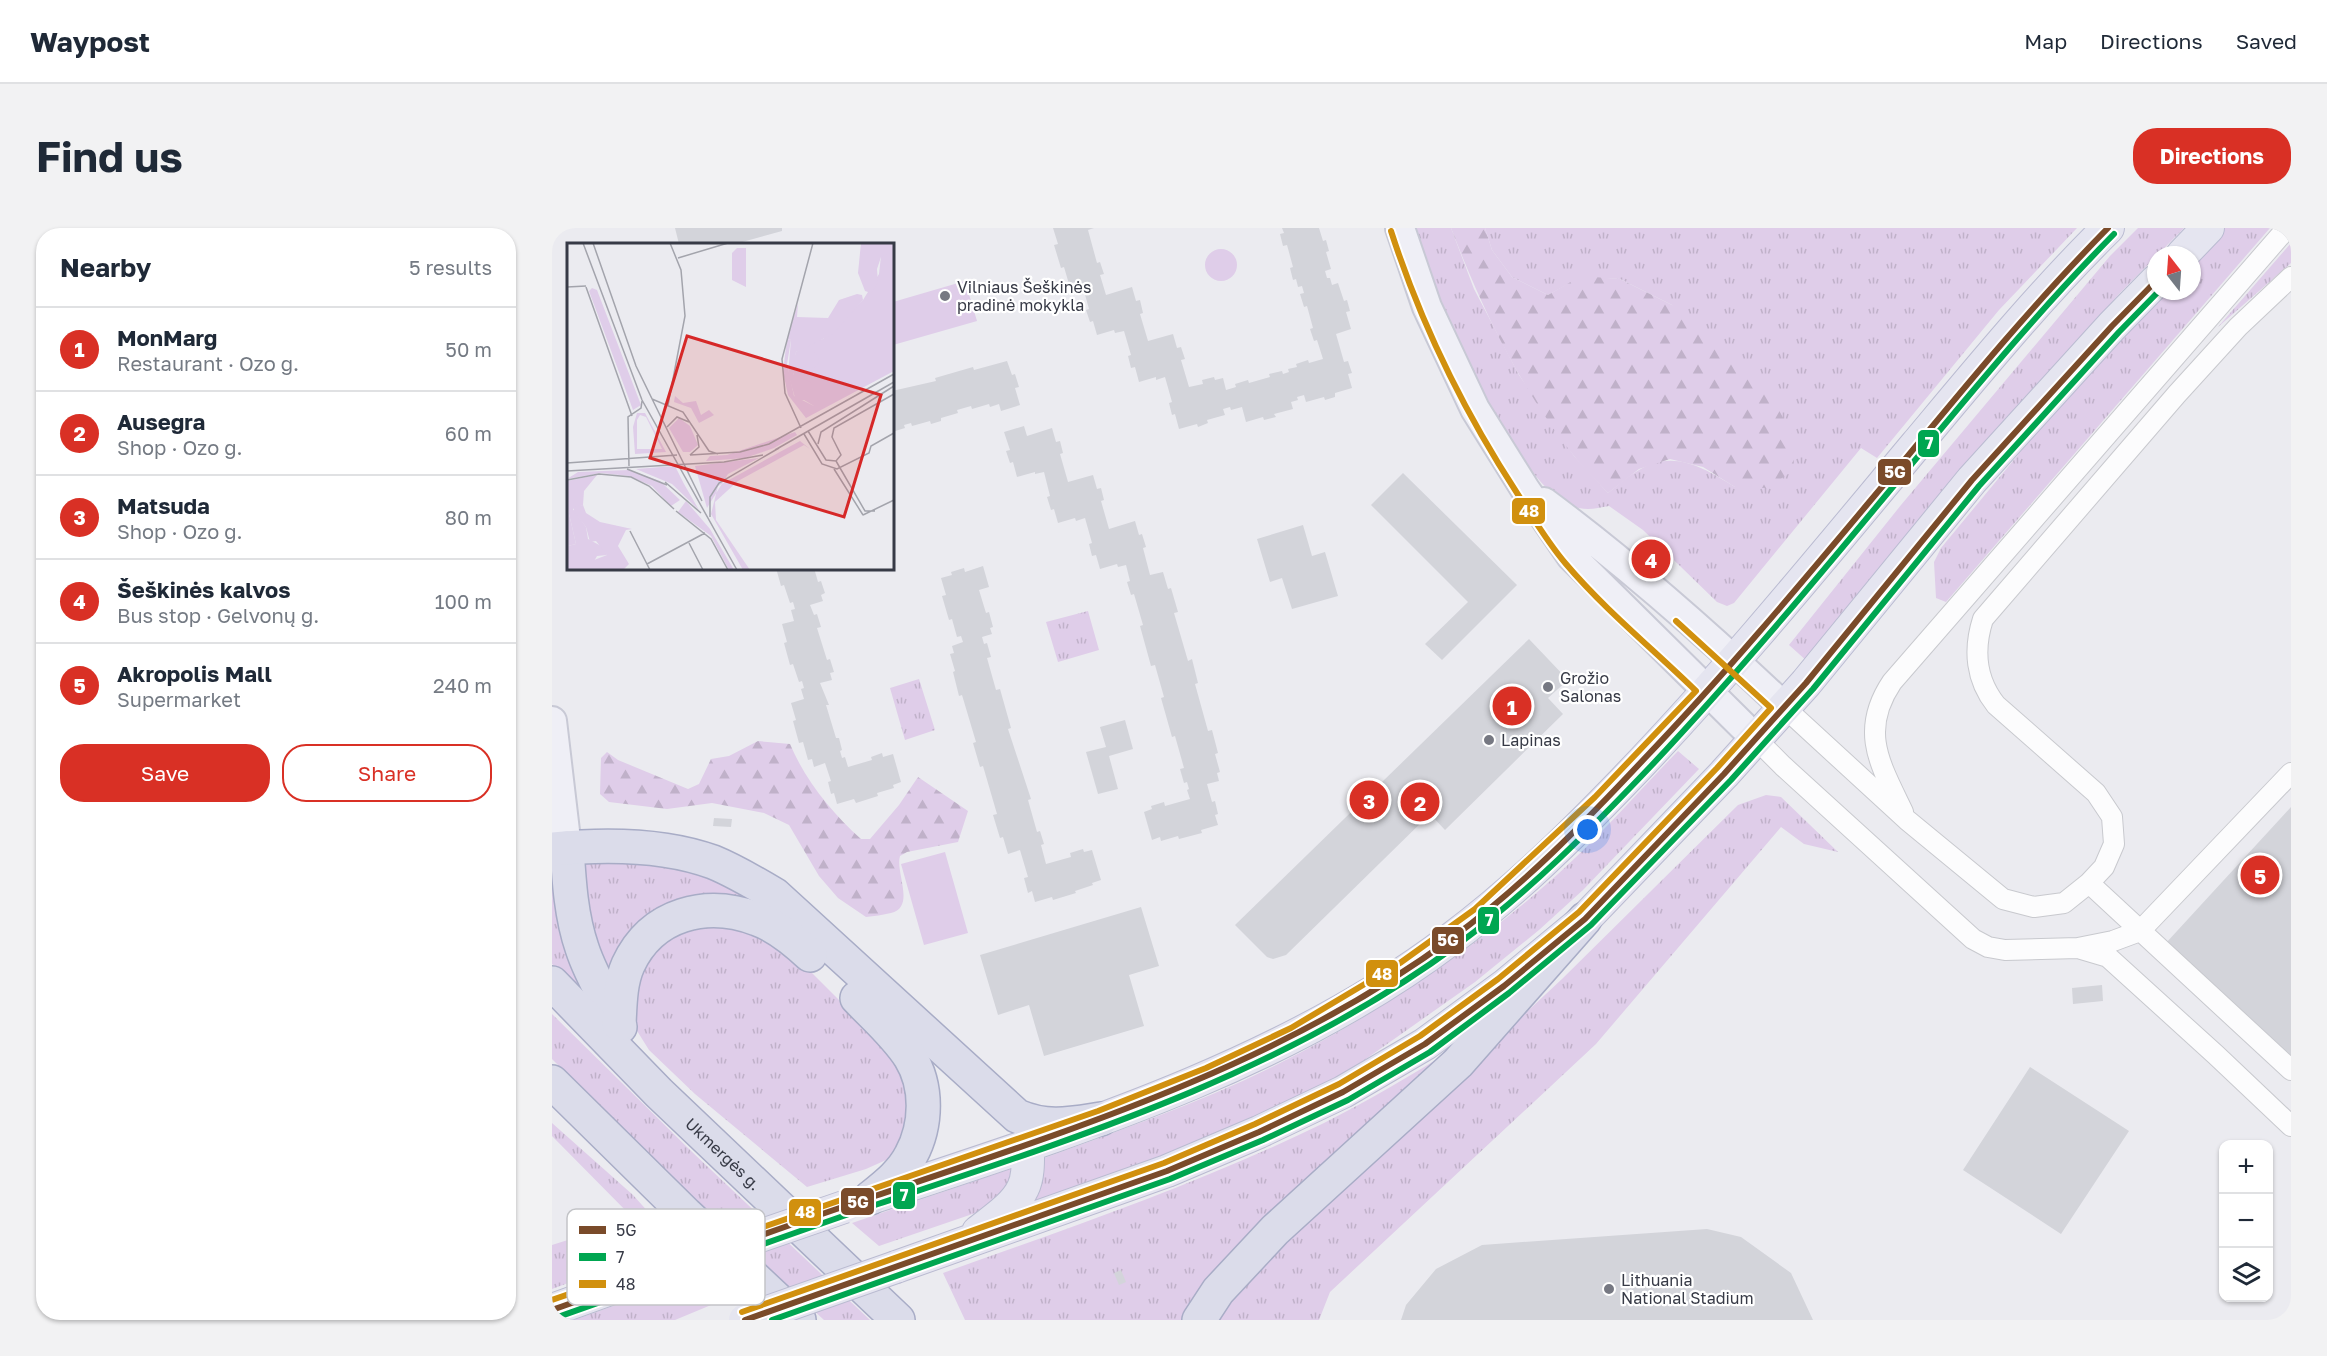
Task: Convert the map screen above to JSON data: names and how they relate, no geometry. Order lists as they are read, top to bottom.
{
  "streets": {
    "highway": ["Ukmergės g."]
  },
  "places": [
    "Vilniaus Šeškinės pradinė mokykla",
    "Grožio Salonas",
    "Lapinas",
    "Lithuania National Stadium"
  ],
  "lines": ["transit line 5G", "transit line 48", "transit line 7"],
  "legend": ["5G", "7", "48"],
  "north": "top",
  "page": {
    "header": "Waypost",
    "nav": ["Map", "Directions", "Saved"],
    "buttons": [
      "Directions",
      ["Save", "Share"]
    ],
    "title": "Find us",
    "heading": ["Nearby", "5 results"],
    "list": [
      {
        "mark": "1",
        "name": "MonMarg",
        "note": "Restaurant · Ozo g.",
        "value": "50 m"
      },
      {
        "mark": "2",
        "name": "Ausegra",
        "note": "Shop · Ozo g.",
        "value": "60 m"
      },
      {
        "mark": "3",
        "name": "Matsuda",
        "note": "Shop · Ozo g.",
        "value": "80 m"
      },
      {
        "mark": "4",
        "name": "Šeškinės kalvos",
        "note": "Bus stop · Gelvonų g.",
        "value": "100 m"
      },
      {
        "mark": "5",
        "name": "Akropolis Mall",
        "note": "Supermarket",
        "value": "240 m"
      }
    ],
    "pins": [
      "4",
      "1",
      "3",
      "2",
      "5"
    ],
    "map_buttons": ["+", "−"]
  }
}
